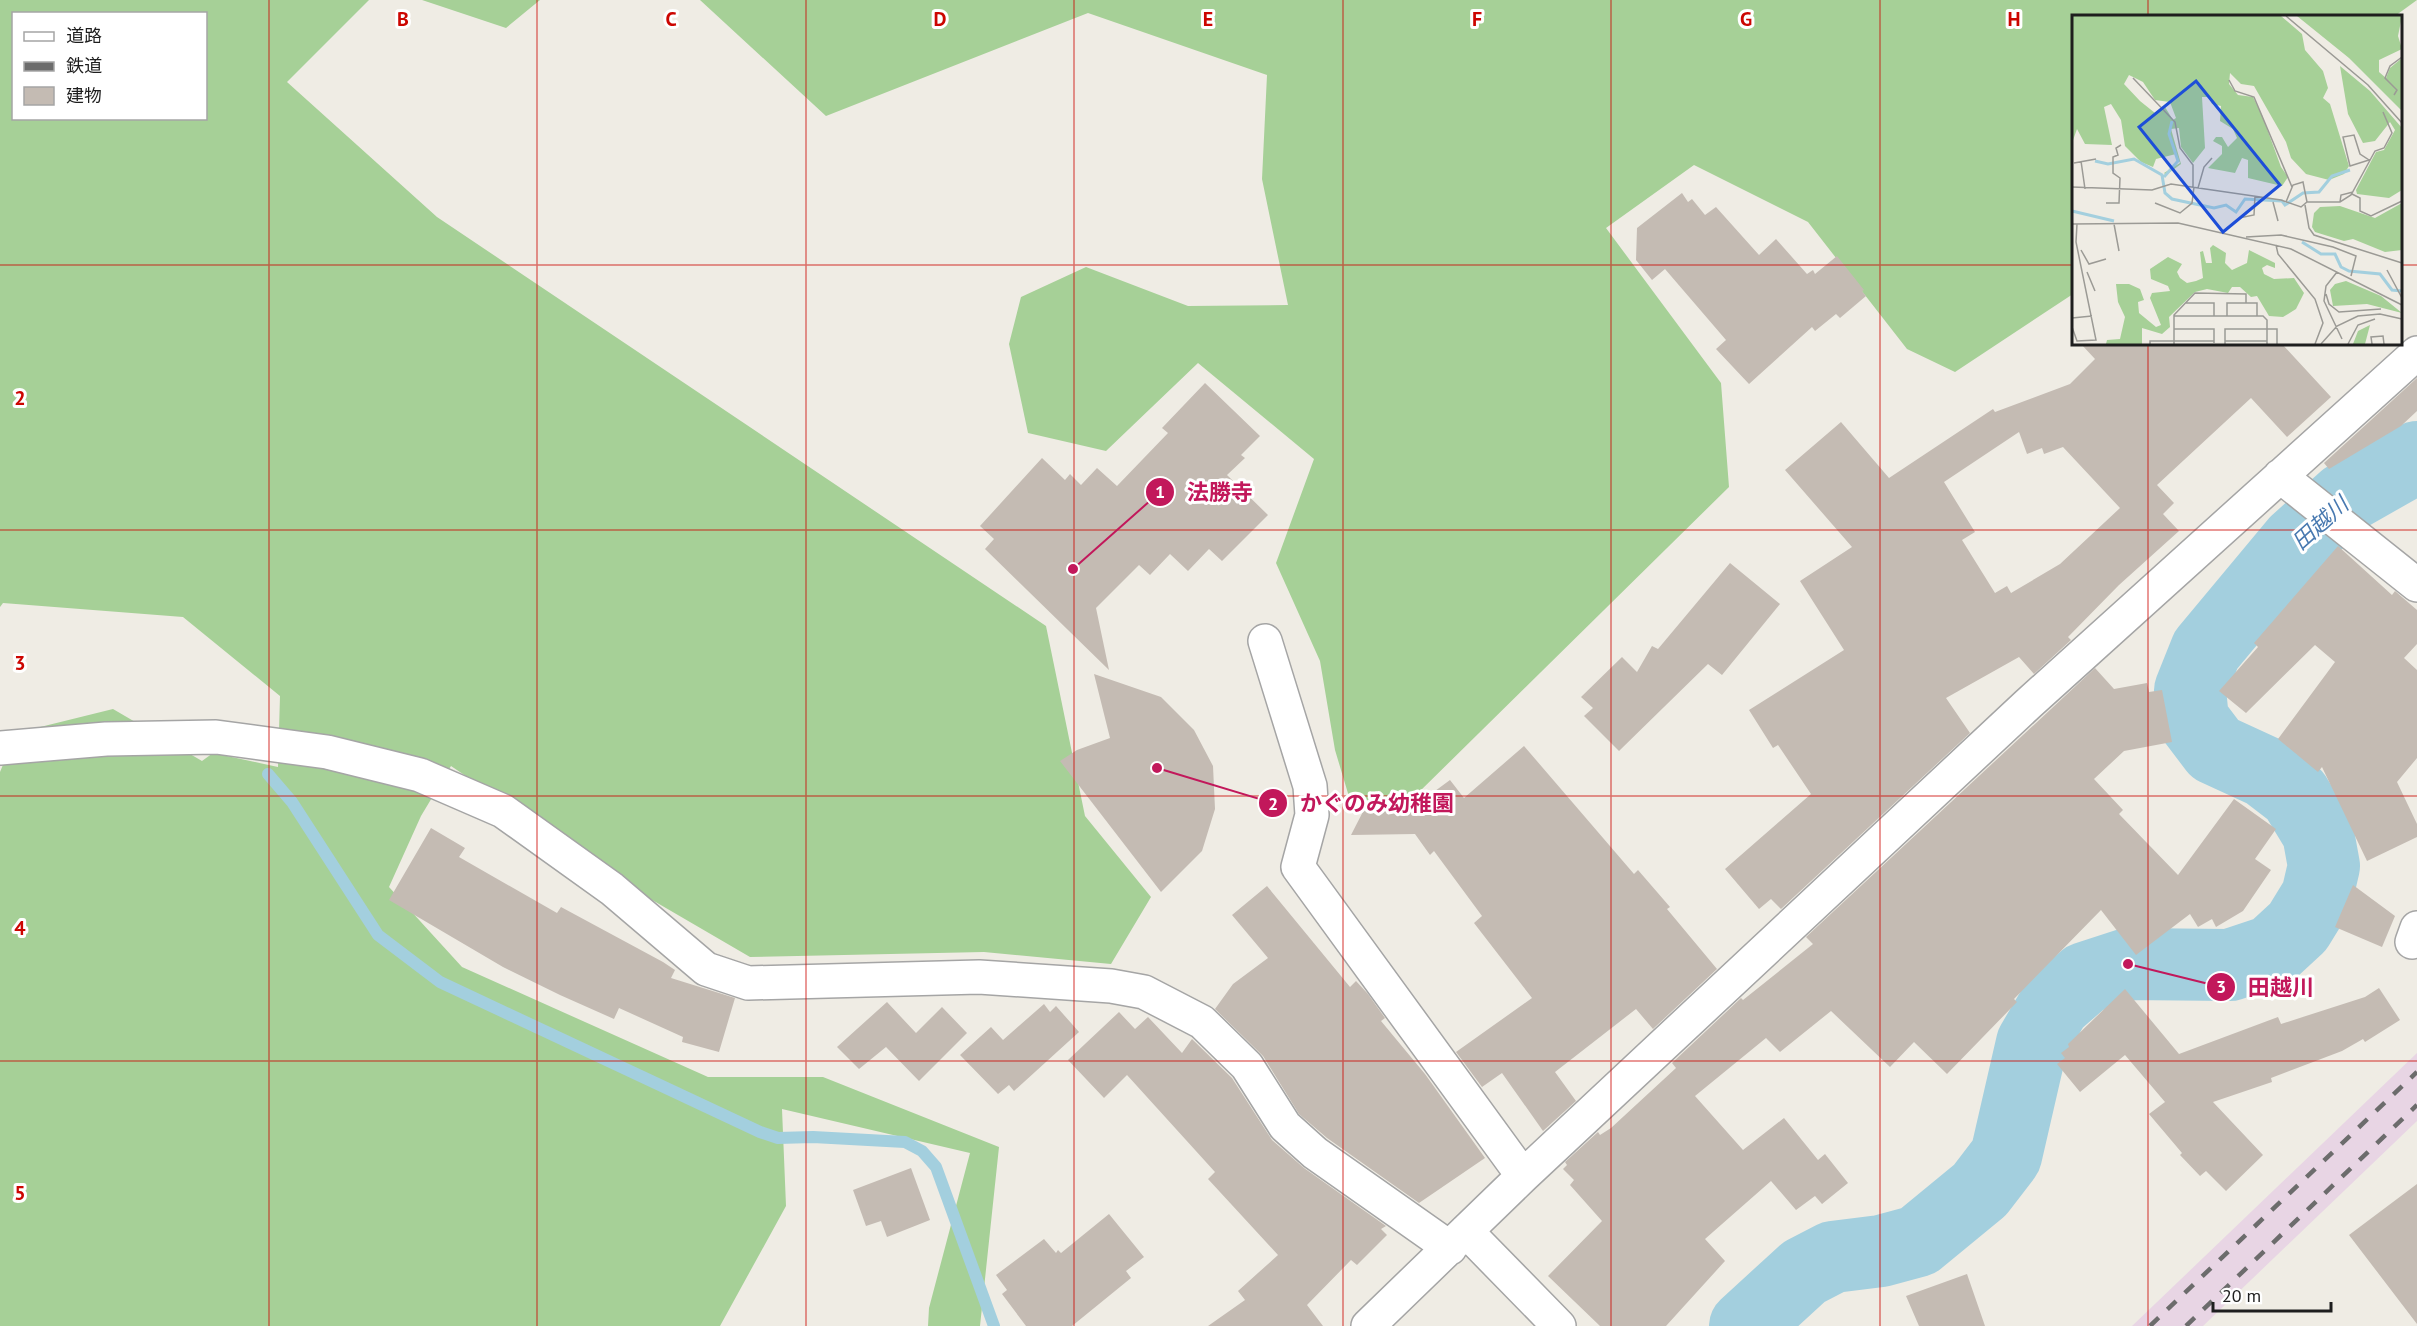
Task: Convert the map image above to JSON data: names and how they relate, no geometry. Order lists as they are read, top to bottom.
{
  "water": ["田越川"],
  "places": ["法勝寺", "かぐのみ幼稚園", "田越川"],
  "legend": ["道路", "鉄道", "建物"],
  "scale_bar": "20 m",
  "grid": {
    "columns": [
      "B",
      "C",
      "D",
      "E",
      "F",
      "G",
      "H"
    ],
    "rows": [
      "2",
      "3",
      "4",
      "5"
    ]
  }
}
